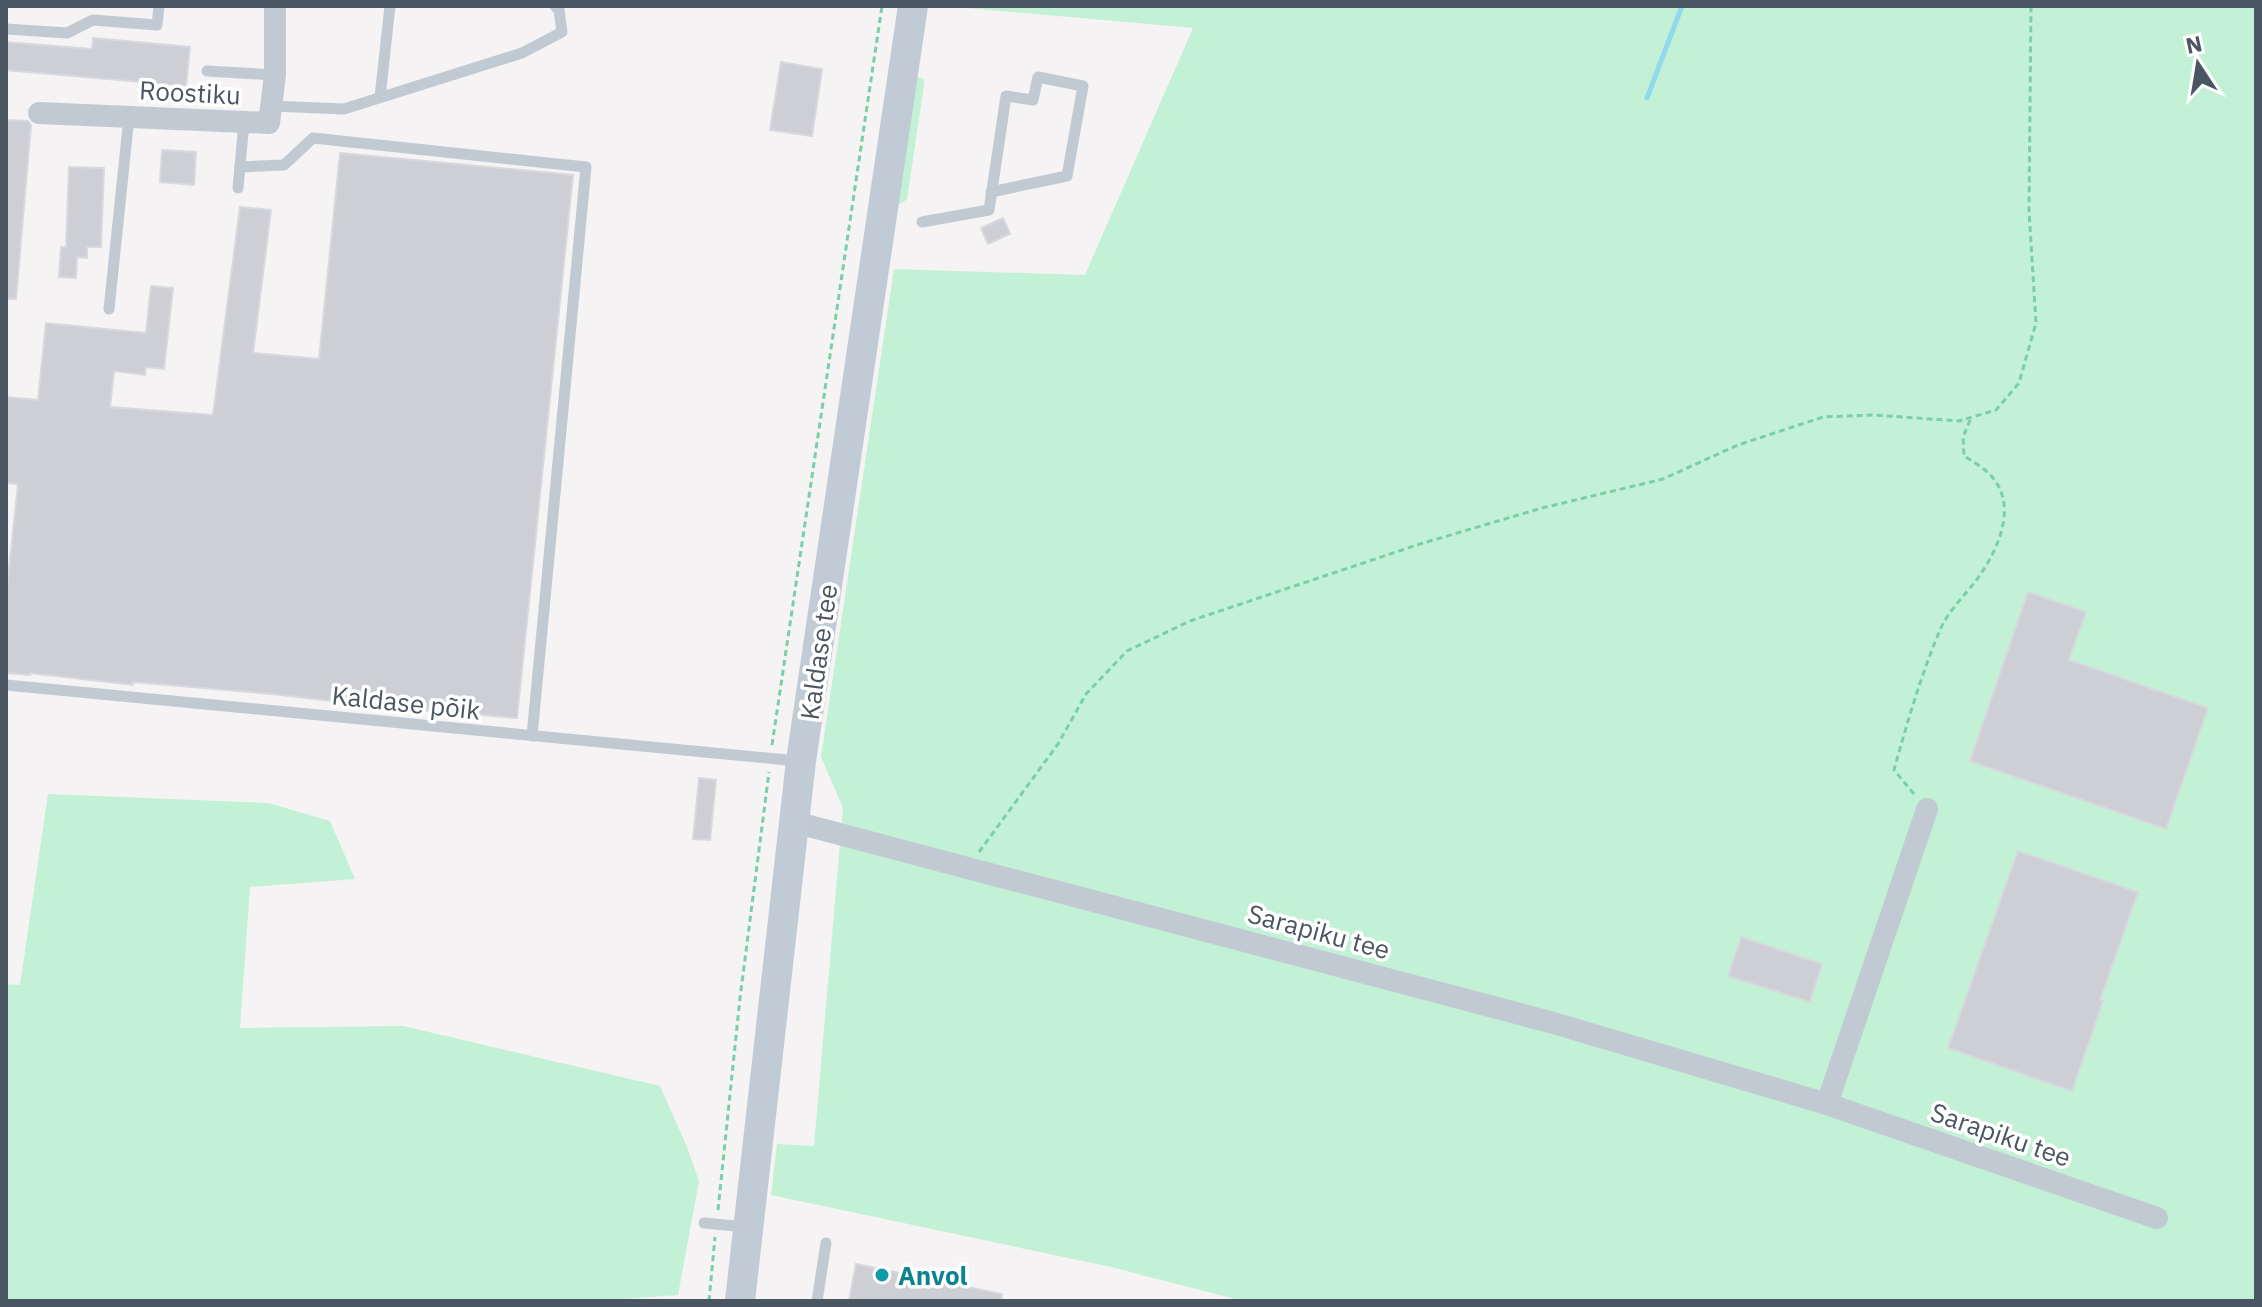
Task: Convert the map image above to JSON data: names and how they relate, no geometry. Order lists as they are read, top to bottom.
{
  "streets": {
    "street": ["Roostiku", "Kaldase tee", "Sarapiku tee"],
    "lane": ["Kaldase põik"]
  },
  "crossings": [
    ["Kaldase tee", "Kaldase põik"],
    ["Kaldase tee", "Sarapiku tee"]
  ],
  "places": ["Anvol"],
  "north": "top"
}
